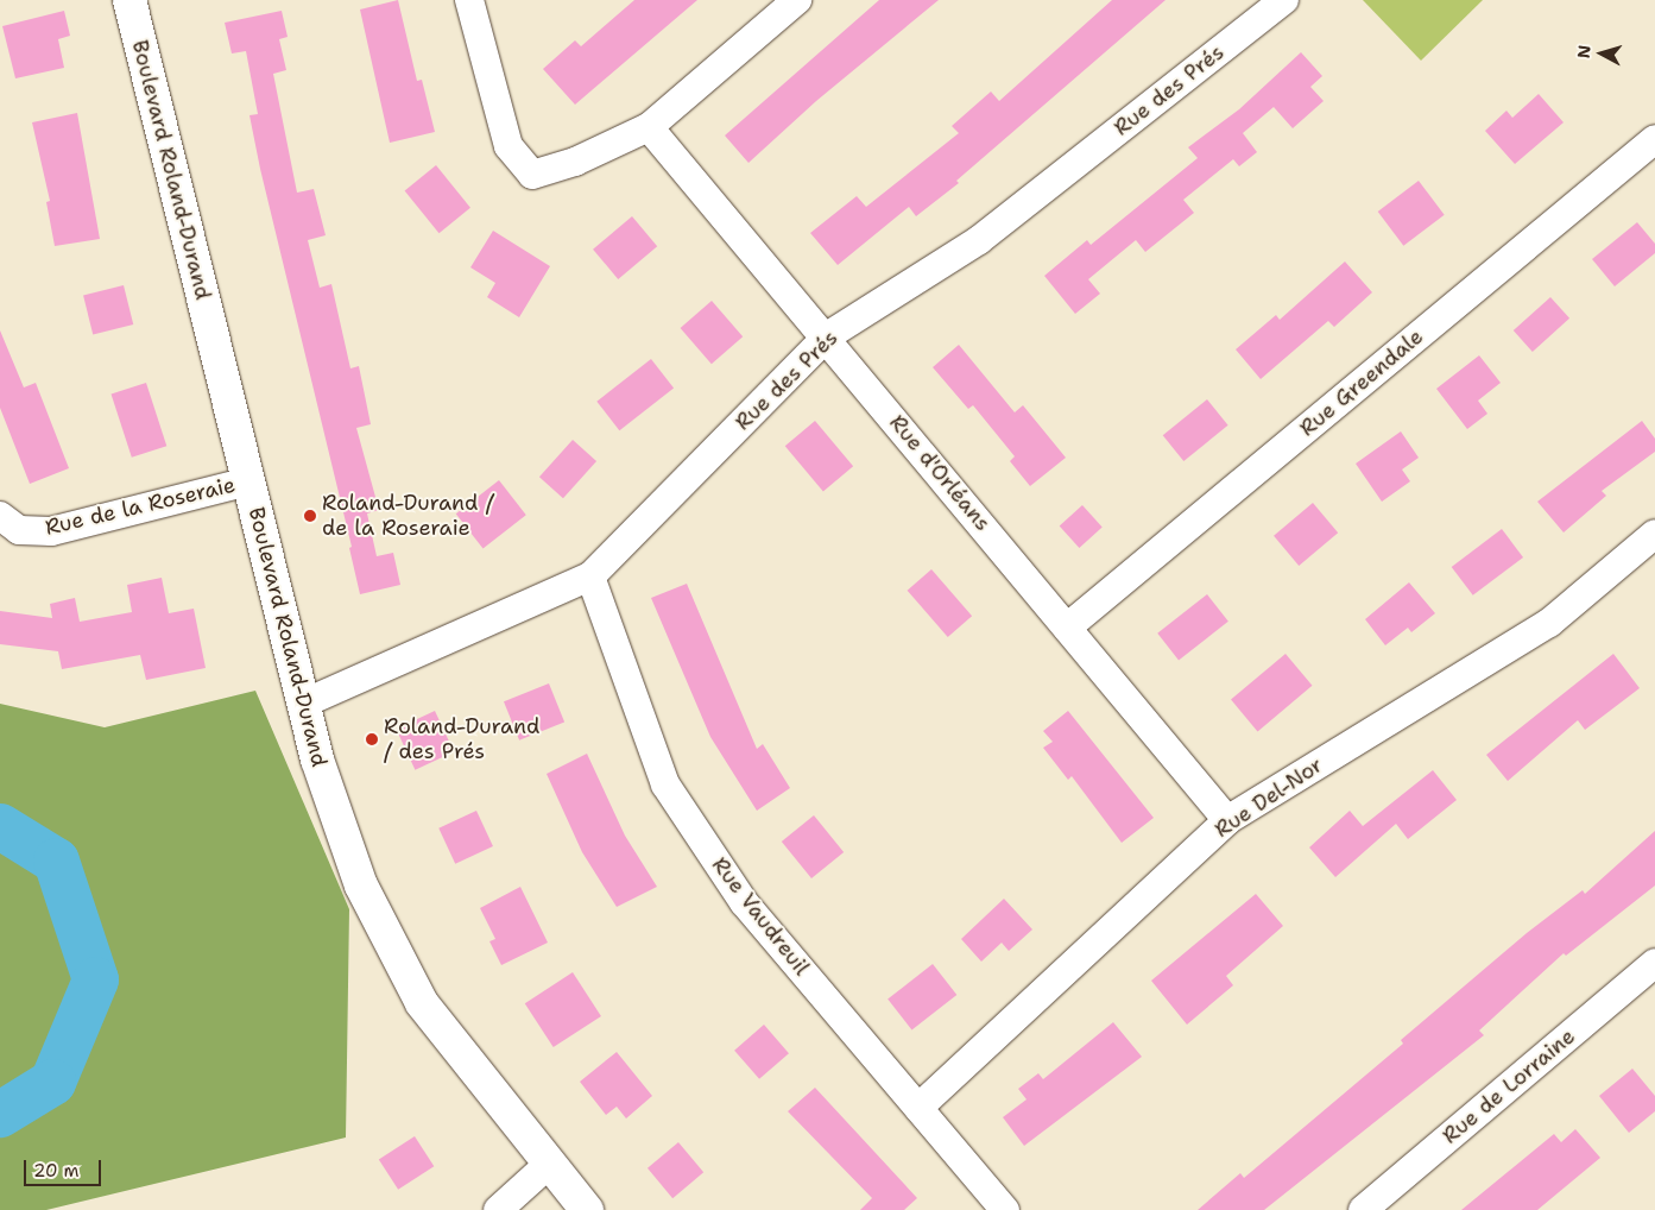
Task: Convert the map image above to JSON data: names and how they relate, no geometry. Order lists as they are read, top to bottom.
{
  "streets": {
    "street": [
      "Rue des Prés",
      "Boulevard Roland-Durand",
      "Rue Greendale",
      "Rue d'Orléans",
      "Rue de la Roseraie",
      "Rue Del-Nor",
      "Rue Vaudreuil",
      "Rue de Lorraine"
    ]
  },
  "crossings": [
    ["Rue des Prés", "Boulevard Roland-Durand"],
    ["Rue des Prés", "Rue d'Orléans"],
    ["Rue des Prés", "Rue Vaudreuil"],
    ["Boulevard Roland-Durand", "Rue de la Roseraie"],
    ["Rue Greendale", "Rue d'Orléans"],
    ["Rue d'Orléans", "Rue Del-Nor"],
    ["Rue Del-Nor", "Rue Vaudreuil"]
  ],
  "places": ["Roland-Durand / de la Roseraie", "Roland-Durand / des Prés"],
  "scale_bar": "20 m",
  "north": "left"
}
